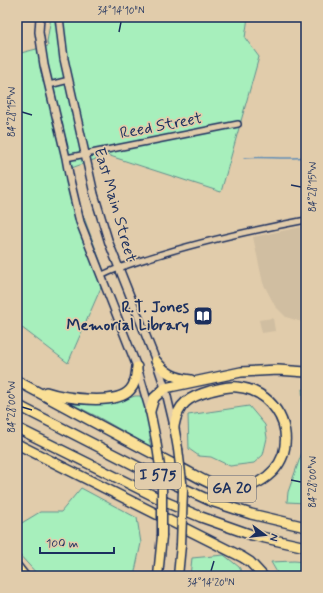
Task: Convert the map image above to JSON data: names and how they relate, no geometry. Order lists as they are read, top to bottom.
{
  "streets": {
    "highway": ["I 575", "GA 20"],
    "main road": ["East Main Street"],
    "street": ["Reed Street"]
  },
  "crossings": [
    ["Reed Street", "East Main Street"],
    ["East Main Street", "GA 20"]
  ],
  "places": {
    "library": ["R.T. Jones Memorial Library"]
  },
  "scale_bar": "100 m",
  "north": "right",
  "coordinates": [
    "34°14'10\"N",
    "84°28'15\"W",
    "84°28'00\"W",
    "34°14'20\"N"
  ]
}
